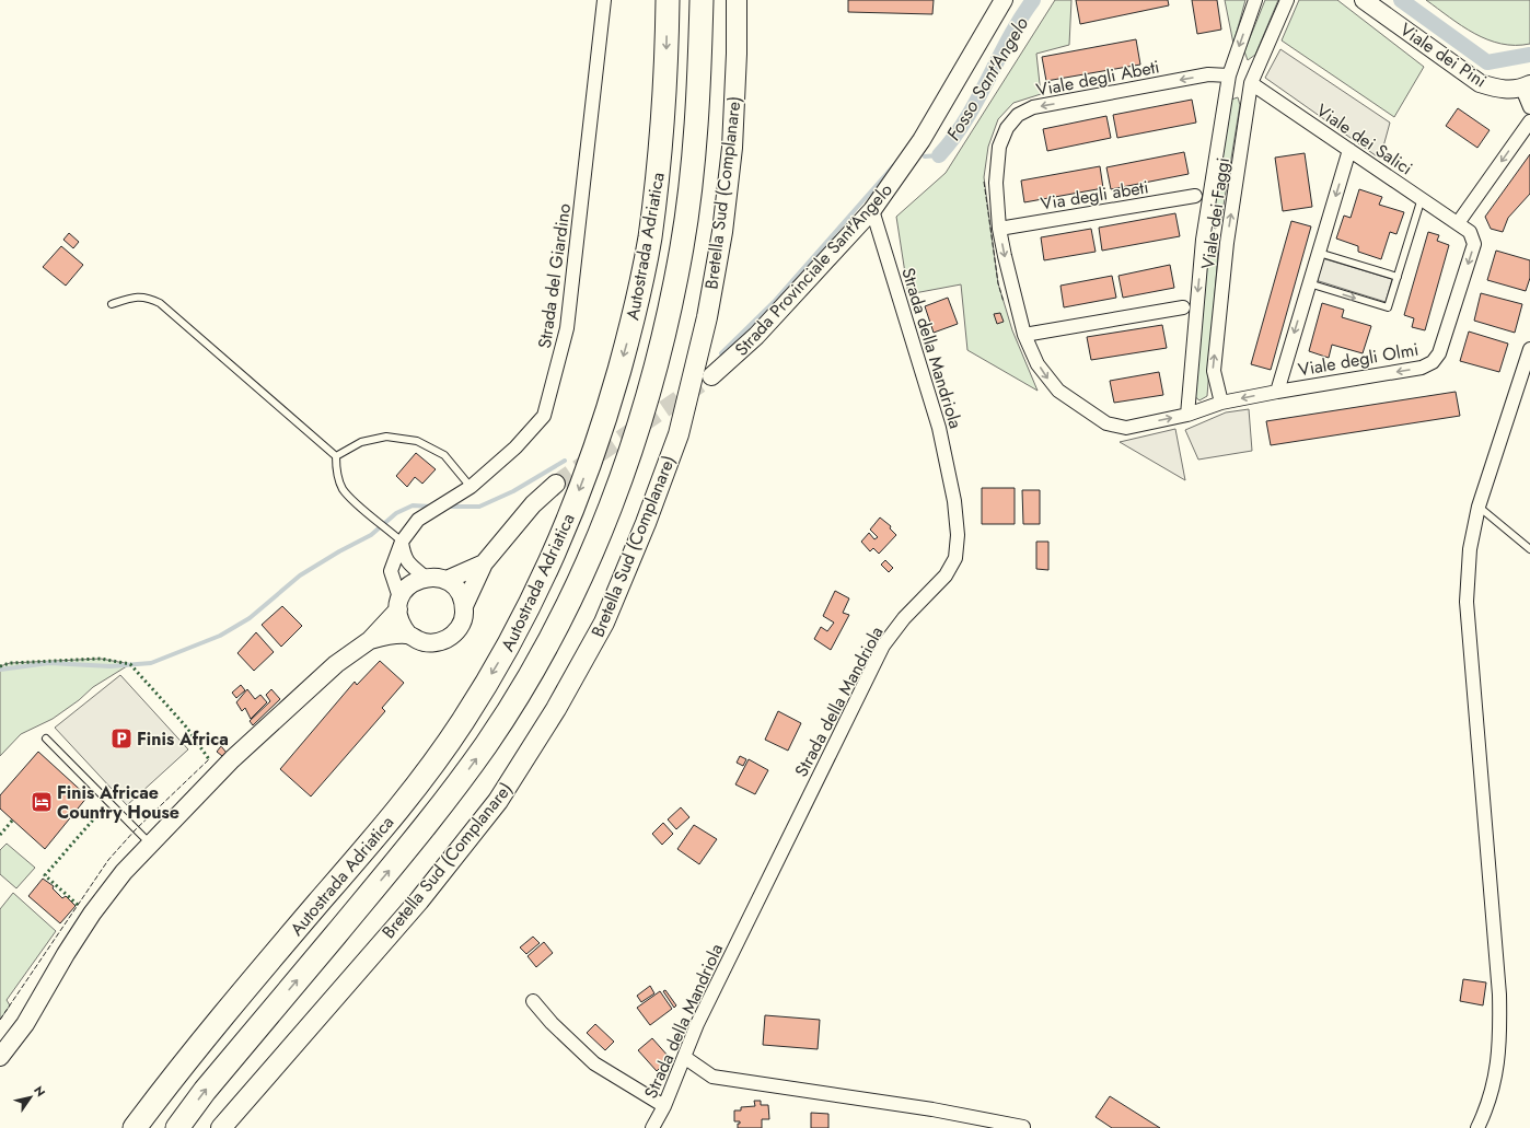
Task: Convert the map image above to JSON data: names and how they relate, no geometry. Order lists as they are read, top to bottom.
{
  "streets": {
    "highway": ["Autostrada Adriatica"],
    "main road": ["Viale dei Pini", "Bretella Sud (Complanare)", "Strada Provinciale Sant'Angelo"],
    "street": [
      "Viale degli Abeti",
      "Viale dei Salici",
      "Via degli abeti",
      "Viale dei Faggi",
      "Strada del Giardino",
      "Strada della Mandriola",
      "Viale degli Olmi"
    ]
  },
  "crossings": [
    ["Viale degli Abeti", "Via degli abeti"],
    ["Viale degli Abeti", "Viale dei Faggi"],
    ["Viale dei Salici", "Viale dei Faggi"],
    ["Viale dei Salici", "Viale degli Olmi"],
    ["Viale dei Faggi", "Viale degli Olmi"],
    ["Strada Provinciale Sant'Angelo", "Strada della Mandriola"]
  ],
  "one_way": ["Viale degli Olmi"],
  "water": ["Fosso Sant'Angelo"],
  "places": {
    "parking": ["Finis Africa"],
    "hotel": ["Finis Africae Country House"]
  },
  "north": "top right"
}
